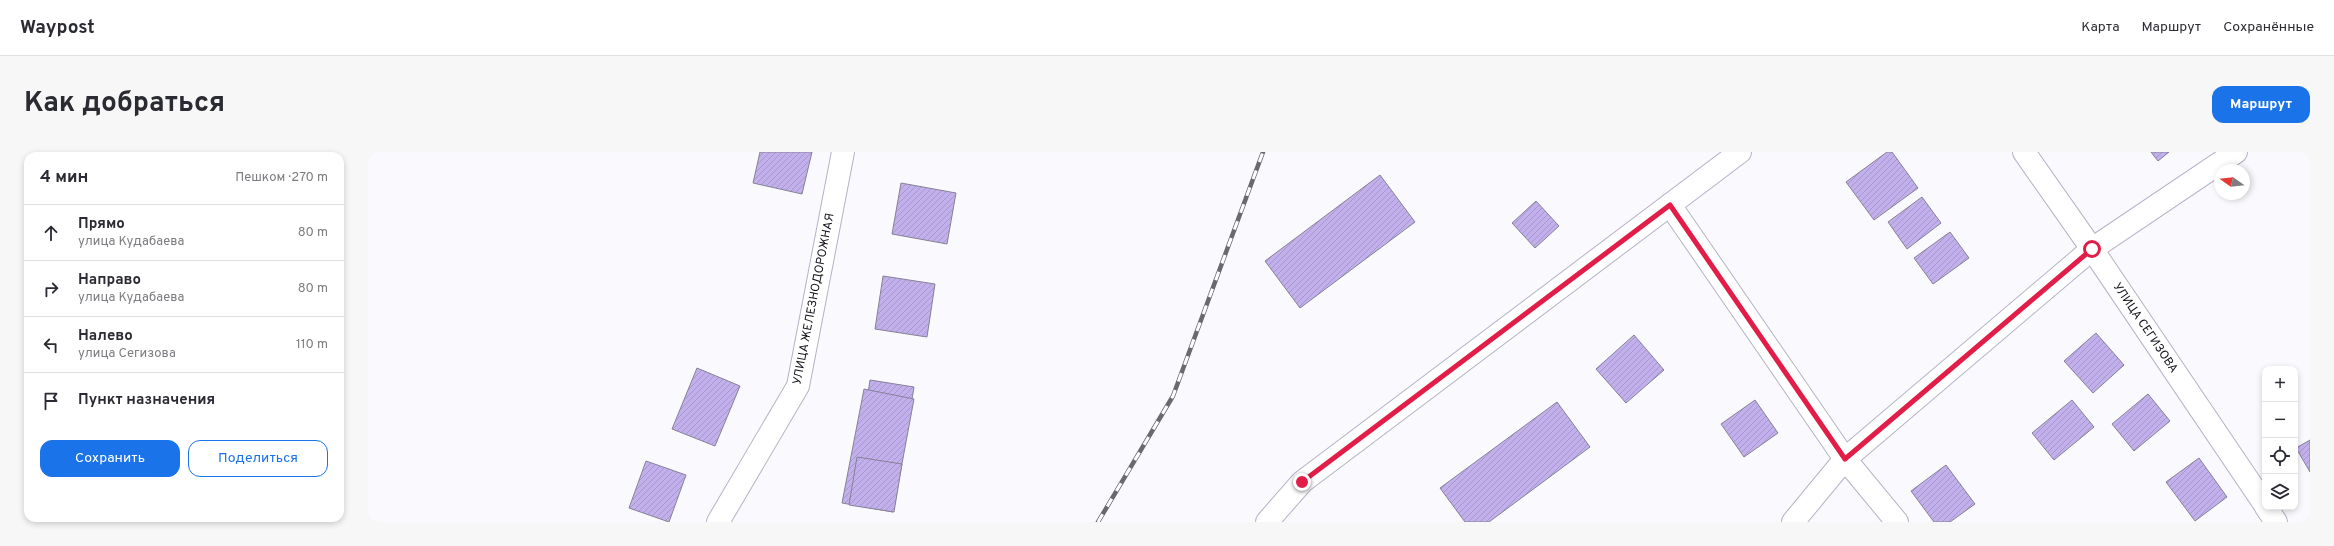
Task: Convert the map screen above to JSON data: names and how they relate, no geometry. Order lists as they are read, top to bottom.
{
  "streets": {
    "street": ["УЛИЦА ЖЕЛЕЗНОДОРОЖНАЯ", "УЛИЦА СЕГИЗОВА"]
  },
  "north": "left",
  "page": {
    "header": "Waypost",
    "nav": ["Карта", "Маршрут", "Сохранённые"],
    "title": "Как добраться",
    "buttons": [
      "Маршрут",
      ["Сохранить", "Поделиться"]
    ],
    "heading": ["4 мин", "Пешком · 270 m"],
    "list": [
      ["Прямо", "улица Кудабаева", "80 m"],
      ["Направо", "улица Кудабаева", "80 m"],
      ["Налево", "улица Сегизова", "110 m"],
      "Пункт назначения"
    ],
    "map_buttons": ["+", "−"]
  }
}
